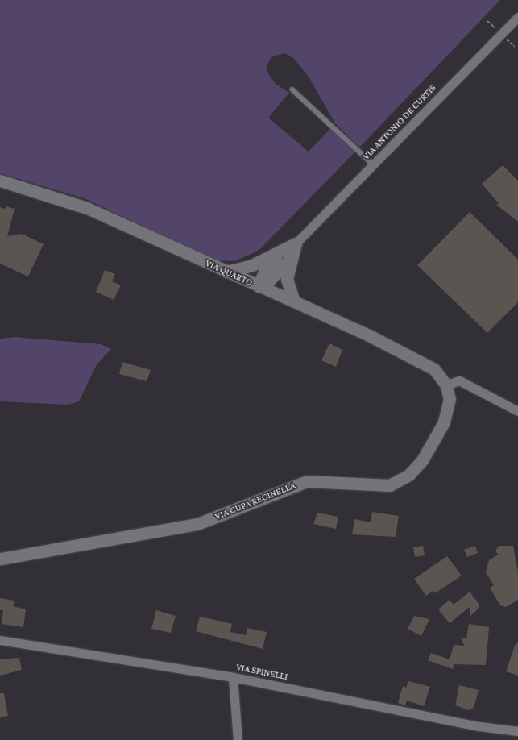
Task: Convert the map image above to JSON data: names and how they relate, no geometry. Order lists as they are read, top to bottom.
{
  "streets": {
    "street": [
      "VIA ANTONIO DE CURTIS",
      "VIA QUARTO",
      "VIA CUPA REGINELLA",
      "VIA SPINELLI"
    ]
  },
  "crossings": [
    ["VIA QUARTO", "VIA CUPA REGINELLA"]
  ]
}
